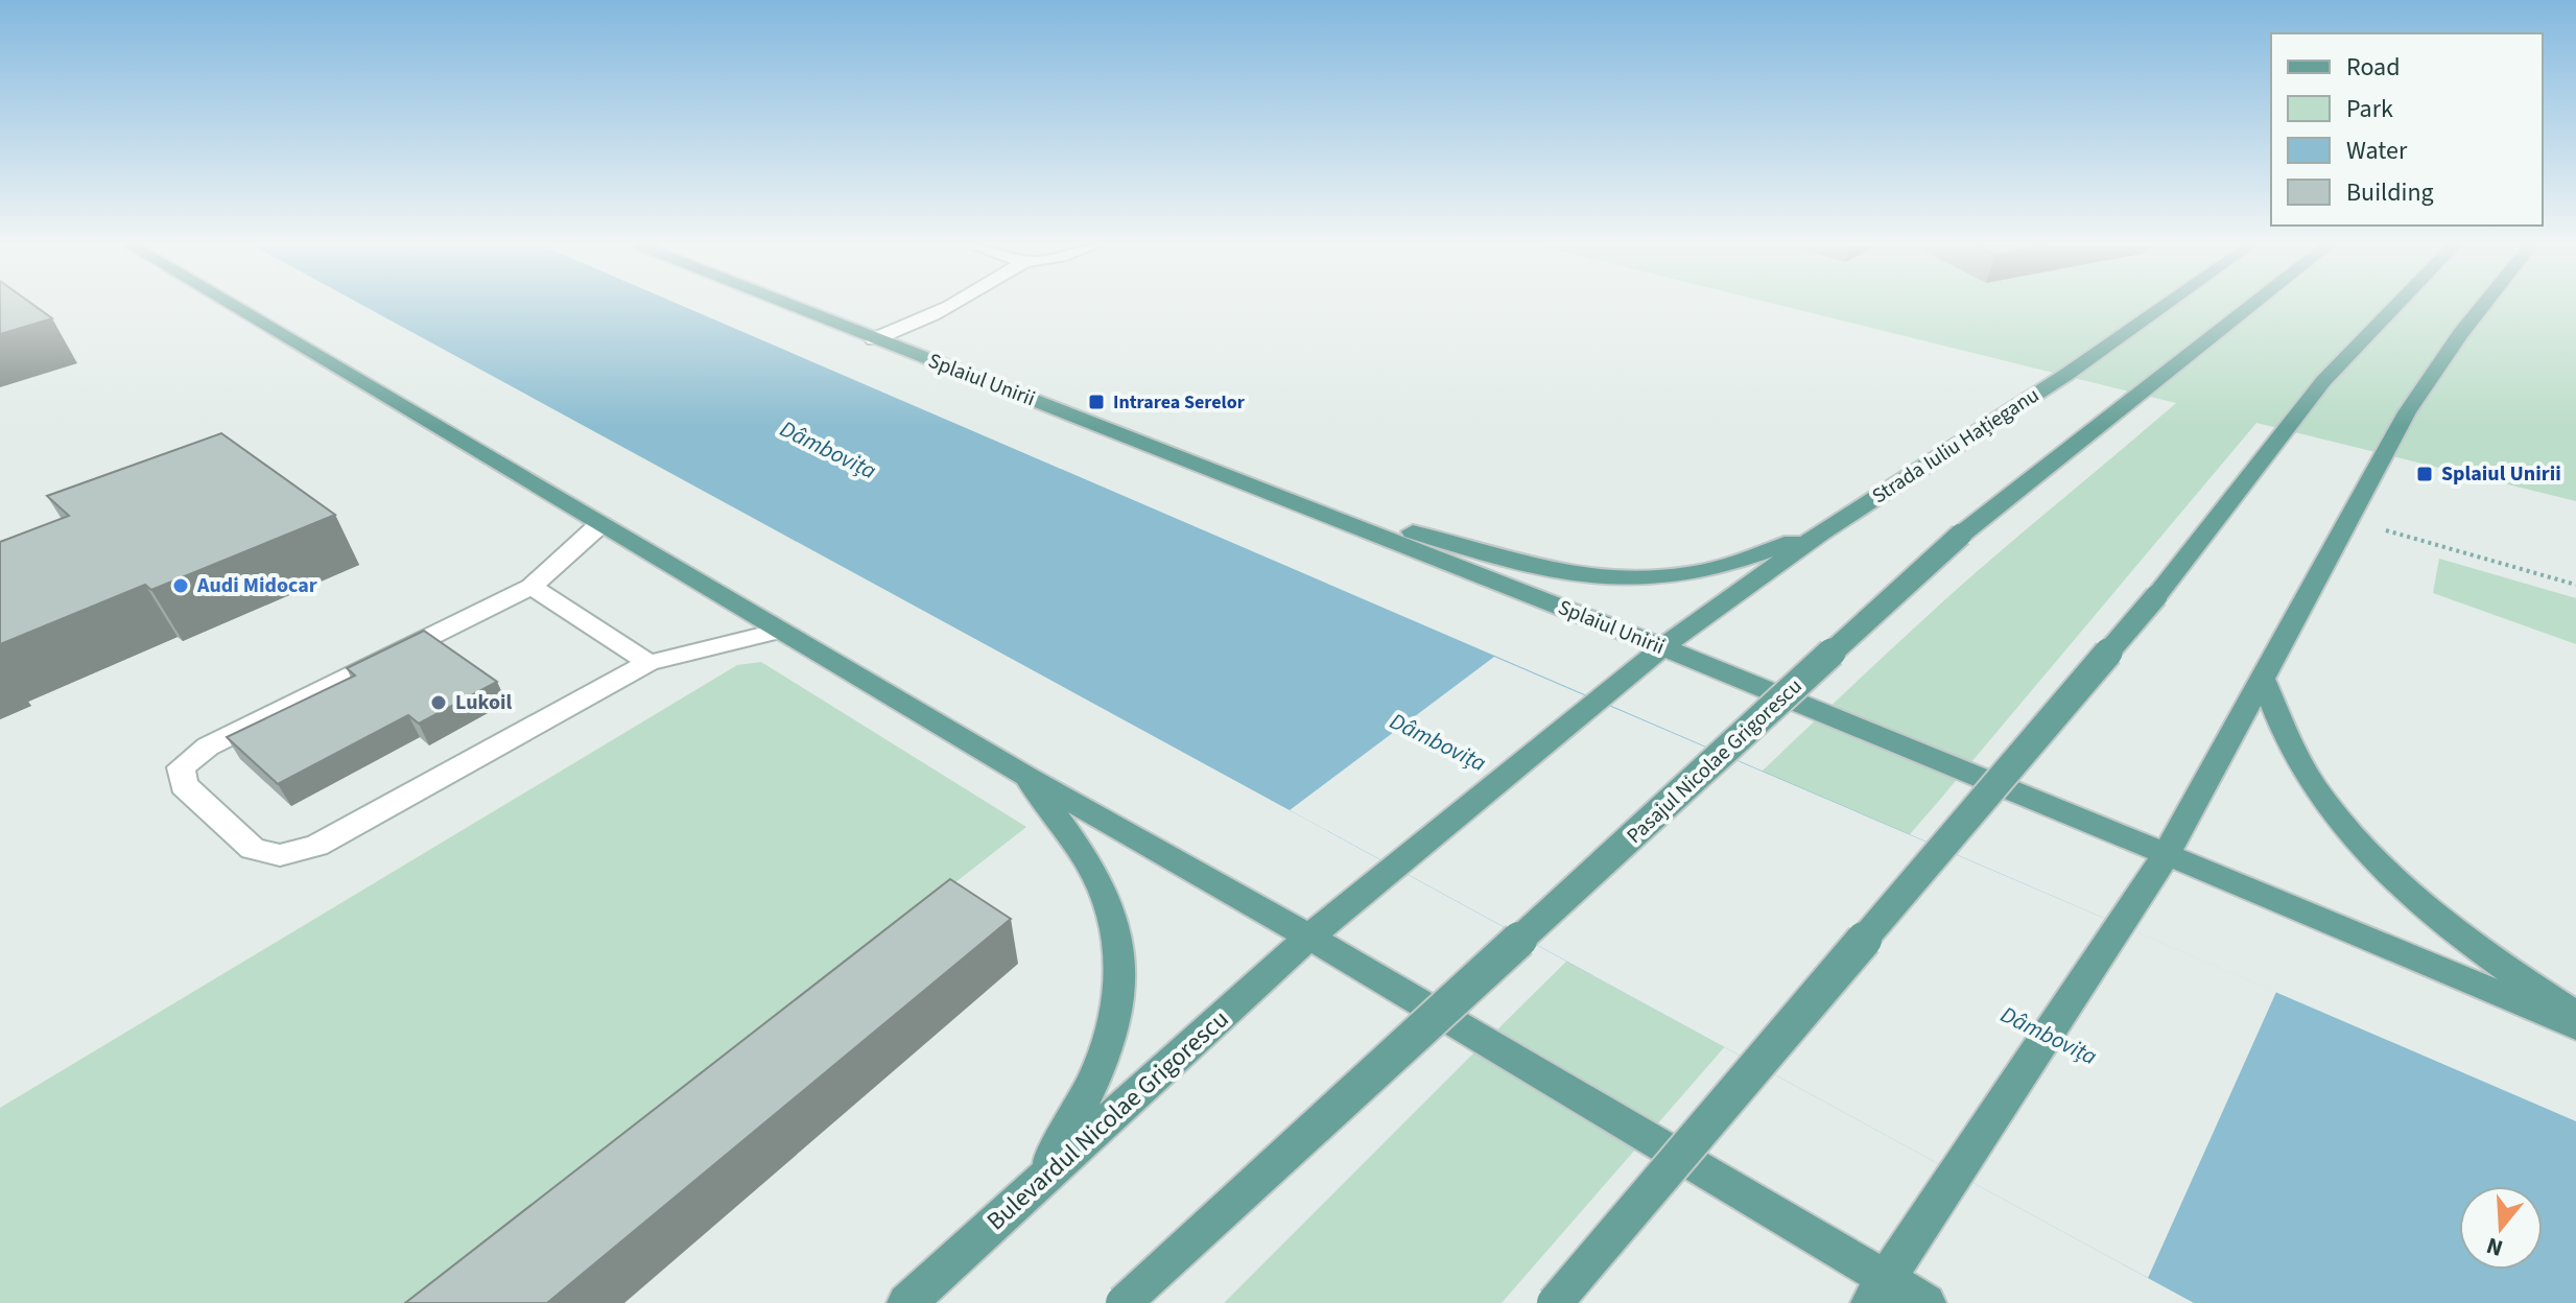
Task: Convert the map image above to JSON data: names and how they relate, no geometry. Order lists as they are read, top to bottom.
{
  "streets": {
    "main road": [
      "Splaiul Unirii",
      "Strada Iuliu Hațieganu",
      "Pasajul Nicolae Grigorescu",
      "Bulevardul Nicolae Grigorescu"
    ]
  },
  "crossings": [
    ["Splaiul Unirii", "Strada Iuliu Hațieganu"],
    ["Splaiul Unirii", "Bulevardul Nicolae Grigorescu"],
    ["Strada Iuliu Hațieganu", "Bulevardul Nicolae Grigorescu"]
  ],
  "water": ["Dâmbovița"],
  "places": {
    "transit": ["Intrarea Serelor", "Splaiul Unirii"],
    "other": ["Audi Midocar", "Lukoil"]
  },
  "legend": [
    "Road",
    "Park",
    "Water",
    "Building"
  ],
  "north": "bottom"
}
